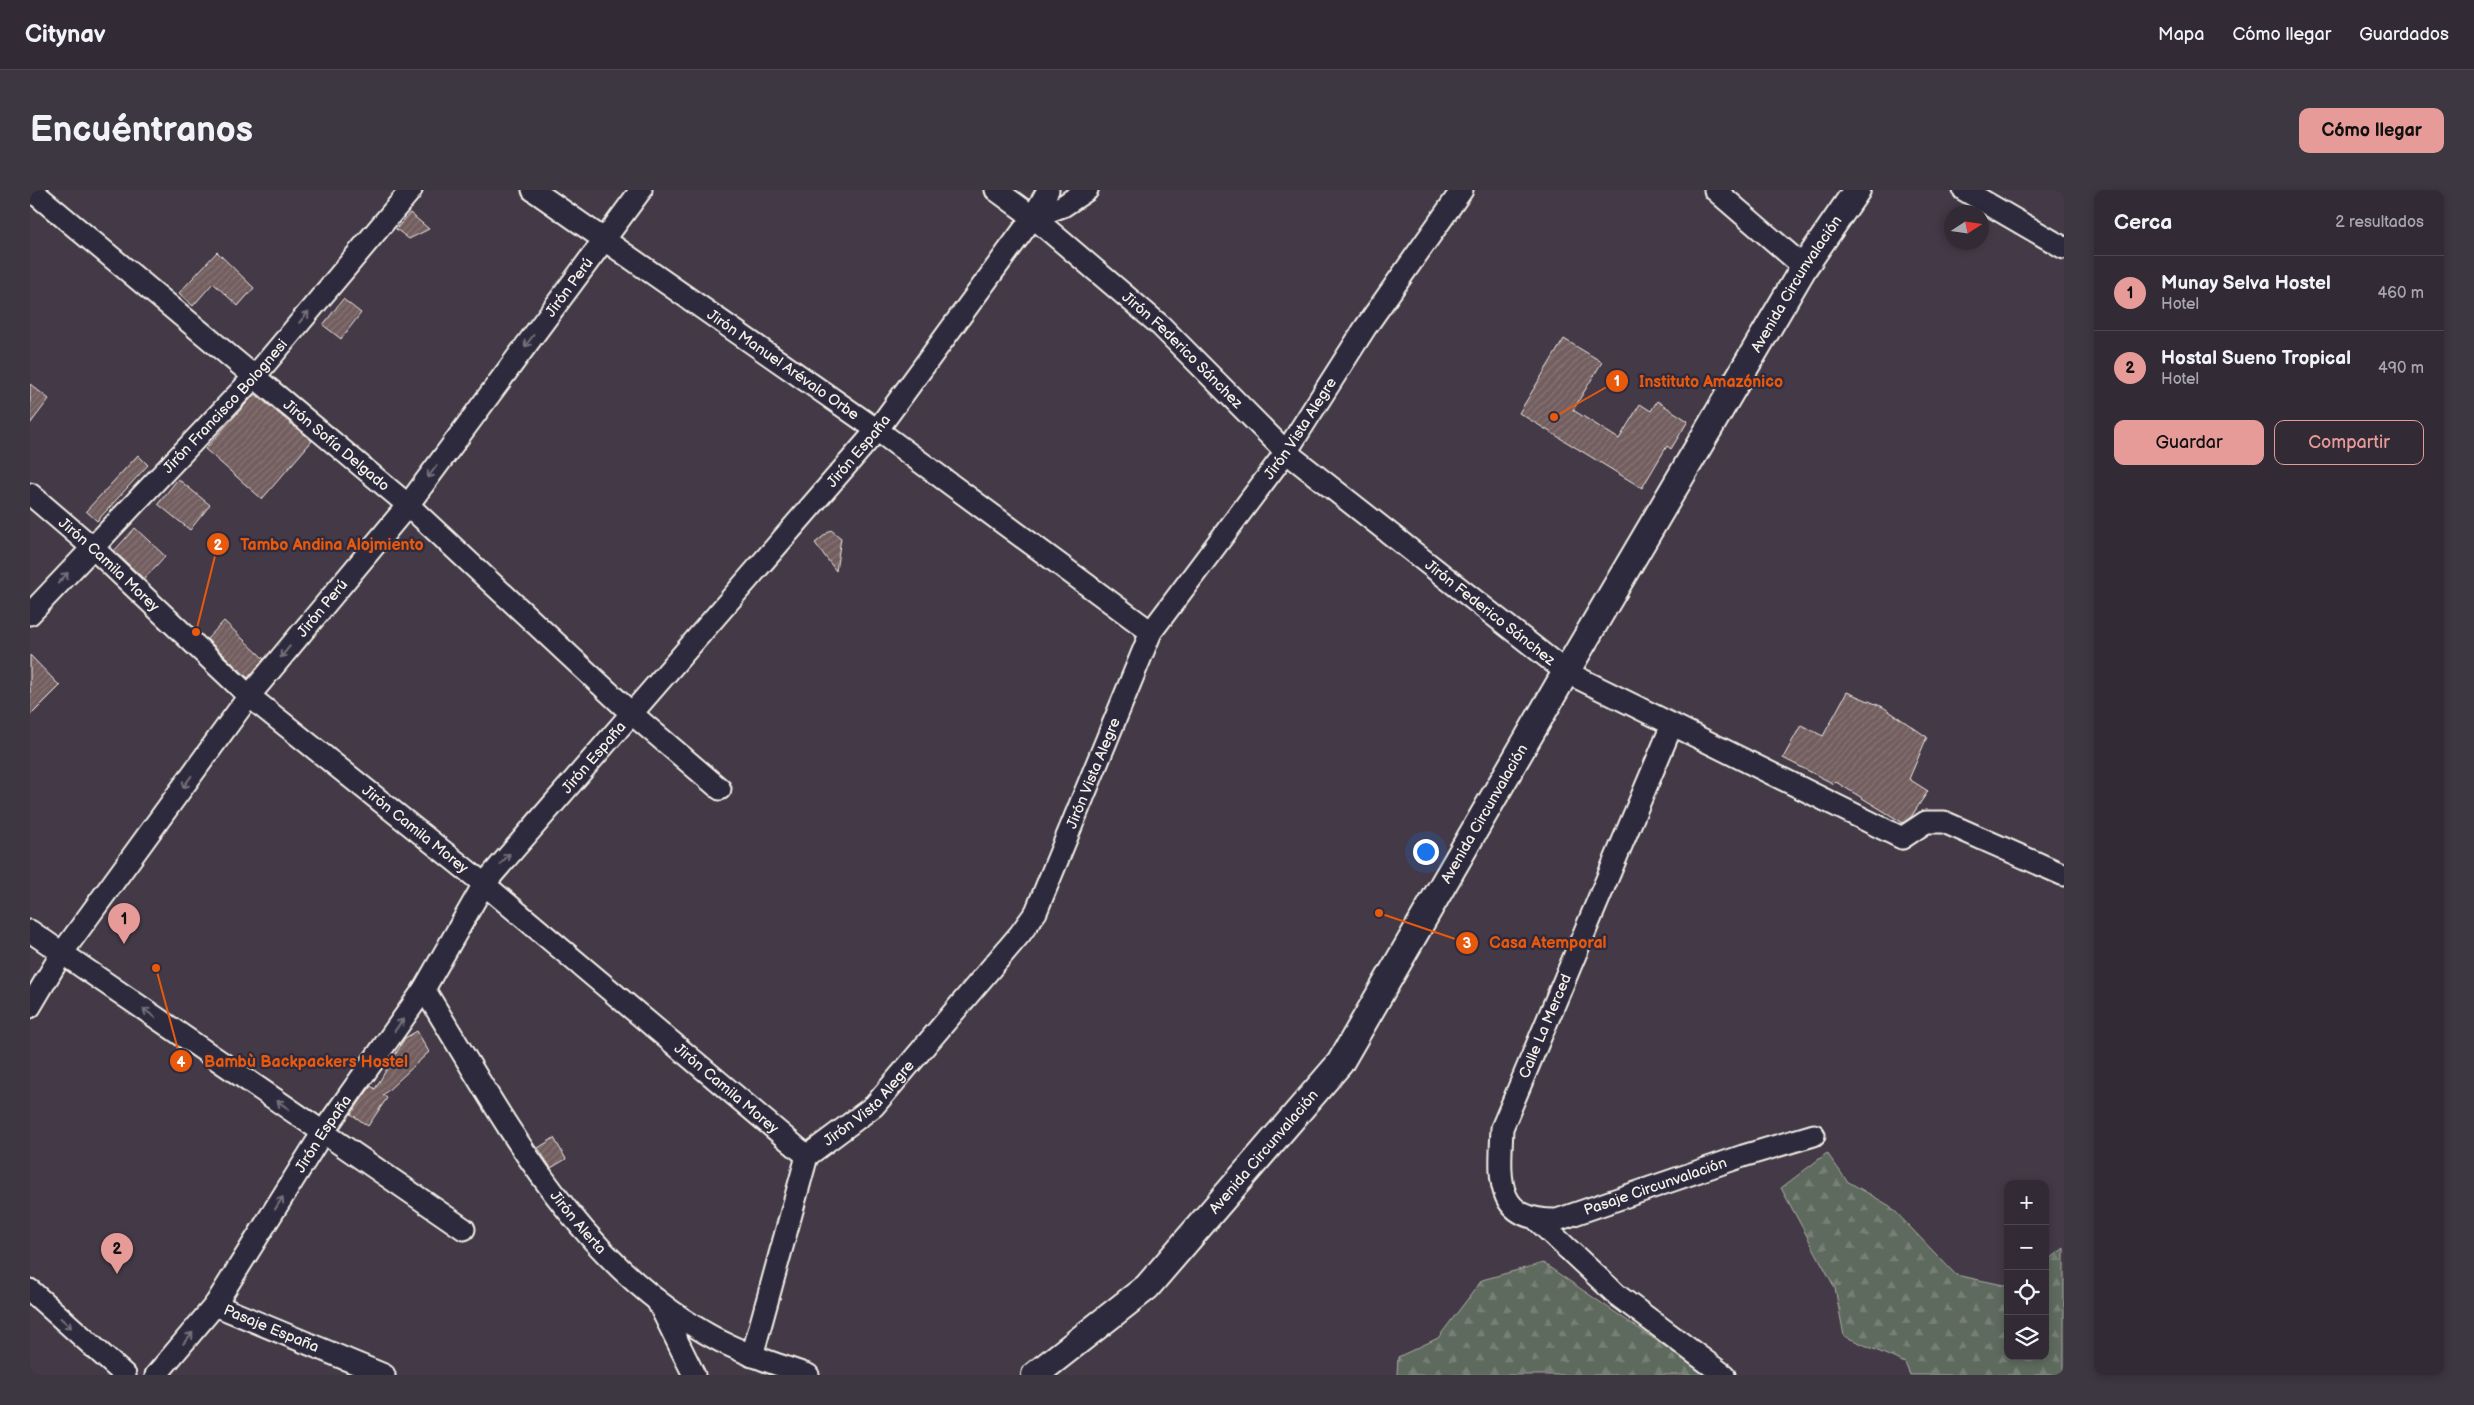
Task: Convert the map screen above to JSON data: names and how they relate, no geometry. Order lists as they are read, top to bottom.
{
  "streets": {
    "main road": ["Avenida Circunvalación"],
    "street": [
      "Jirón Perú",
      "Jirón Federico Sánchez",
      "Jirón Manuel Arévalo Orbe",
      "Jirón Francisco Bolognesi",
      "Jirón Vista Alegre",
      "Jirón Sofía Delgado",
      "Jirón España",
      "Jirón Camila Morey",
      "Calle La Merced",
      "Pasaje Circunvalación",
      "Jirón Alerta",
      "Pasaje España"
    ]
  },
  "crossings": [
    ["Avenida Circunvalación", "Jirón Federico Sánchez"],
    ["Jirón Perú", "Jirón Manuel Arévalo Orbe"],
    ["Jirón Perú", "Jirón Sofía Delgado"],
    ["Jirón Perú", "Jirón Camila Morey"],
    ["Jirón Federico Sánchez", "Jirón Vista Alegre"],
    ["Jirón Federico Sánchez", "Jirón España"],
    ["Jirón Federico Sánchez", "Calle La Merced"],
    ["Jirón Manuel Arévalo Orbe", "Jirón Vista Alegre"],
    ["Jirón Manuel Arévalo Orbe", "Jirón España"],
    ["Jirón Francisco Bolognesi", "Jirón Sofía Delgado"],
    ["Jirón Francisco Bolognesi", "Jirón Camila Morey"],
    ["Jirón Vista Alegre", "Jirón Camila Morey"],
    ["Jirón Vista Alegre", "Jirón Alerta"],
    ["Jirón Sofía Delgado", "Jirón España"],
    ["Jirón España", "Jirón Camila Morey"],
    ["Jirón España", "Jirón Alerta"],
    ["Jirón España", "Pasaje España"],
    ["Calle La Merced", "Pasaje Circunvalación"]
  ],
  "one_way": ["Jirón Perú", "Jirón Francisco Bolognesi", "Jirón España"],
  "places": [
    "Instituto Amazónico",
    "Tambo Andina Alojmiento",
    "Casa Atemporal",
    "Bambù Backpackers Hostel"
  ],
  "north": "right",
  "page": {
    "header": "Citynav",
    "nav": ["Mapa", "Cómo llegar", "Guardados"],
    "buttons": [
      "Cómo llegar",
      ["Guardar", "Compartir"]
    ],
    "title": "Encuéntranos",
    "heading": ["Cerca", "2 resultados"],
    "list": [
      {
        "mark": "1",
        "name": "Munay Selva Hostel",
        "note": "Hotel",
        "value": "460 m"
      },
      {
        "mark": "2",
        "name": "Hostal Sueno Tropical",
        "note": "Hotel",
        "value": "490 m"
      }
    ],
    "pins": ["1", "2"],
    "map_buttons": ["+", "−"]
  }
}
